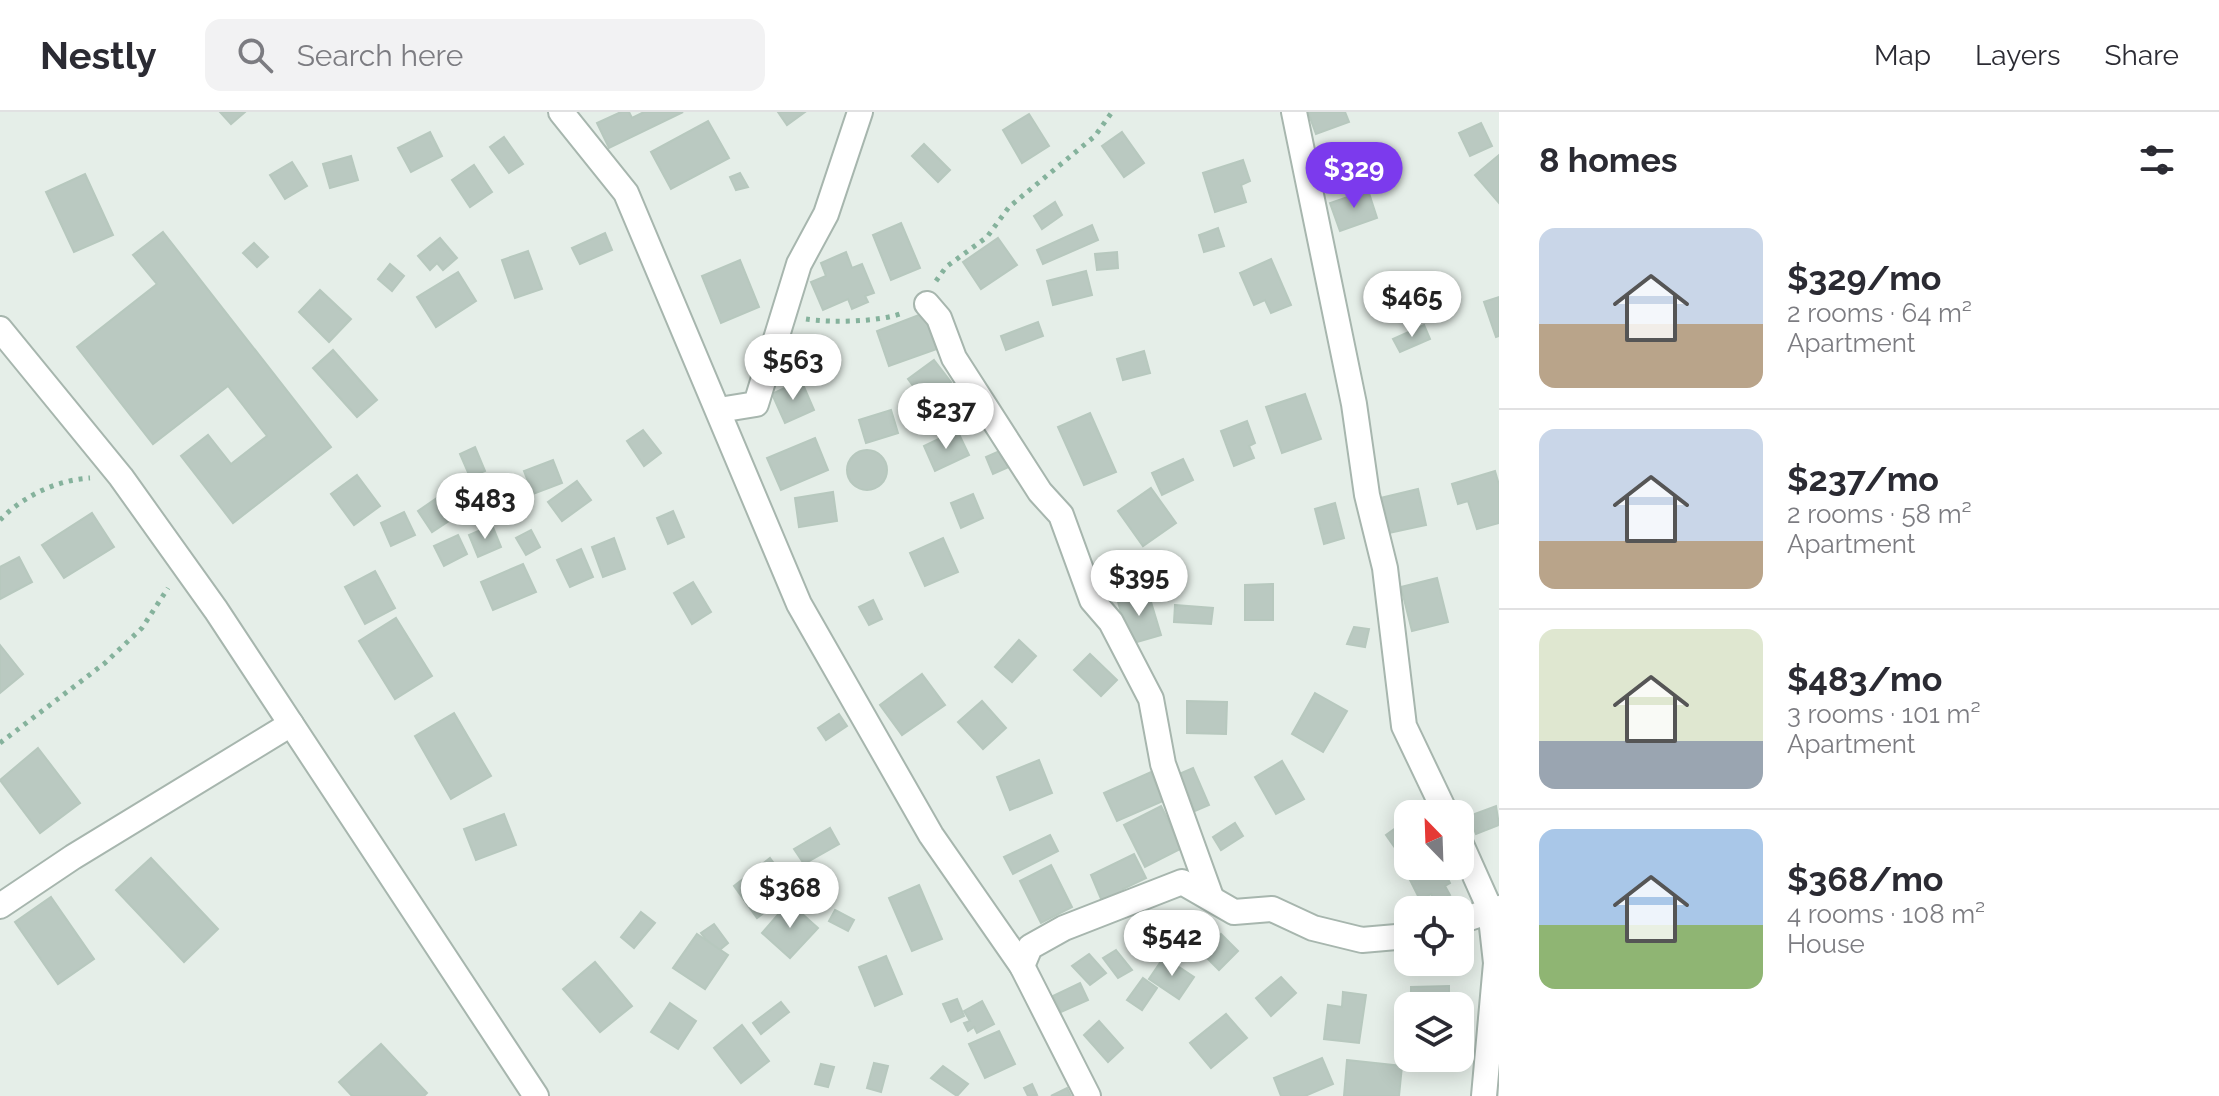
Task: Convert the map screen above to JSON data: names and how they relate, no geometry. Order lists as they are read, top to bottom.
{
  "north": "top left",
  "page": {
    "header": "Nestly",
    "search": "Search here",
    "nav": ["Map", "Layers", "Share"],
    "heading": "8 homes",
    "price": [
      "$329",
      "$465",
      "$563",
      "$237",
      "$483",
      "$395",
      "$368",
      "$542"
    ],
    "list": [
      {
        "name": "$329/mo",
        "note": "2 rooms · 64 m² · Apartment"
      },
      {
        "name": "$237/mo",
        "note": "2 rooms · 58 m² · Apartment"
      },
      {
        "name": "$483/mo",
        "note": "3 rooms · 101 m² · Apartment"
      },
      {
        "name": "$368/mo",
        "note": "4 rooms · 108 m² · House"
      }
    ]
  }
}
